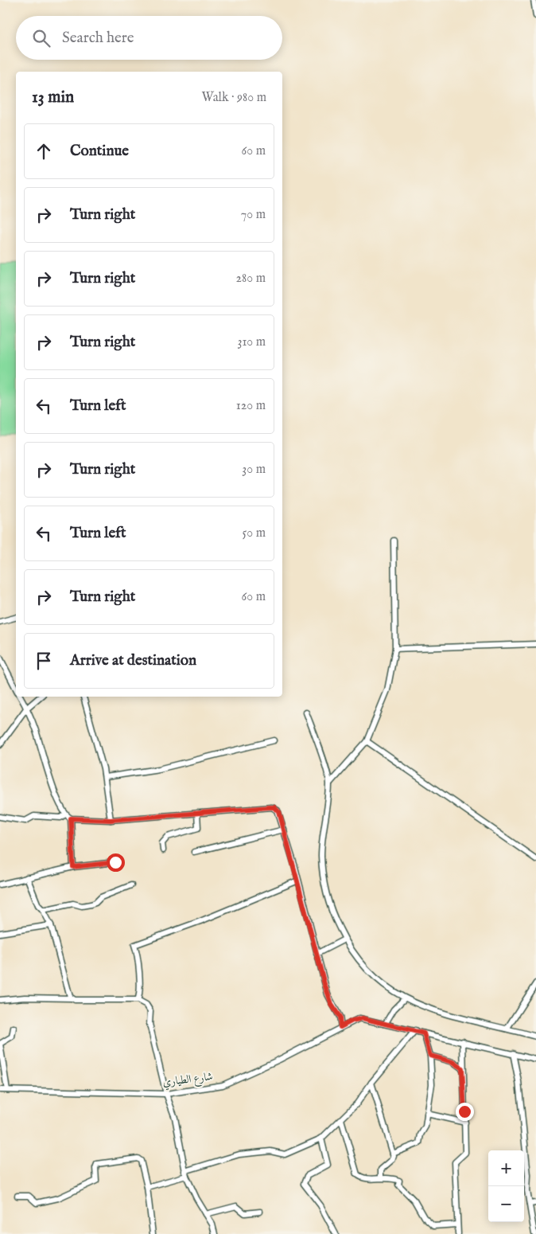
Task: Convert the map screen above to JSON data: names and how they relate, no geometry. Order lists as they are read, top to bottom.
{
  "streets": {
    "street": ["شارع الطياري"]
  },
  "page": {
    "search": "Search here",
    "heading": ["13 min", "Walk · 980 m"],
    "list": [
      ["Continue", "60 m"],
      ["Turn right", "70 m"],
      ["Turn right", "280 m"],
      ["Turn right", "310 m"],
      ["Turn left", "120 m"],
      ["Turn right", "30 m"],
      ["Turn left", "50 m"],
      ["Turn right", "60 m"],
      "Arrive at destination"
    ],
    "map_buttons": ["+", "−"]
  }
}
